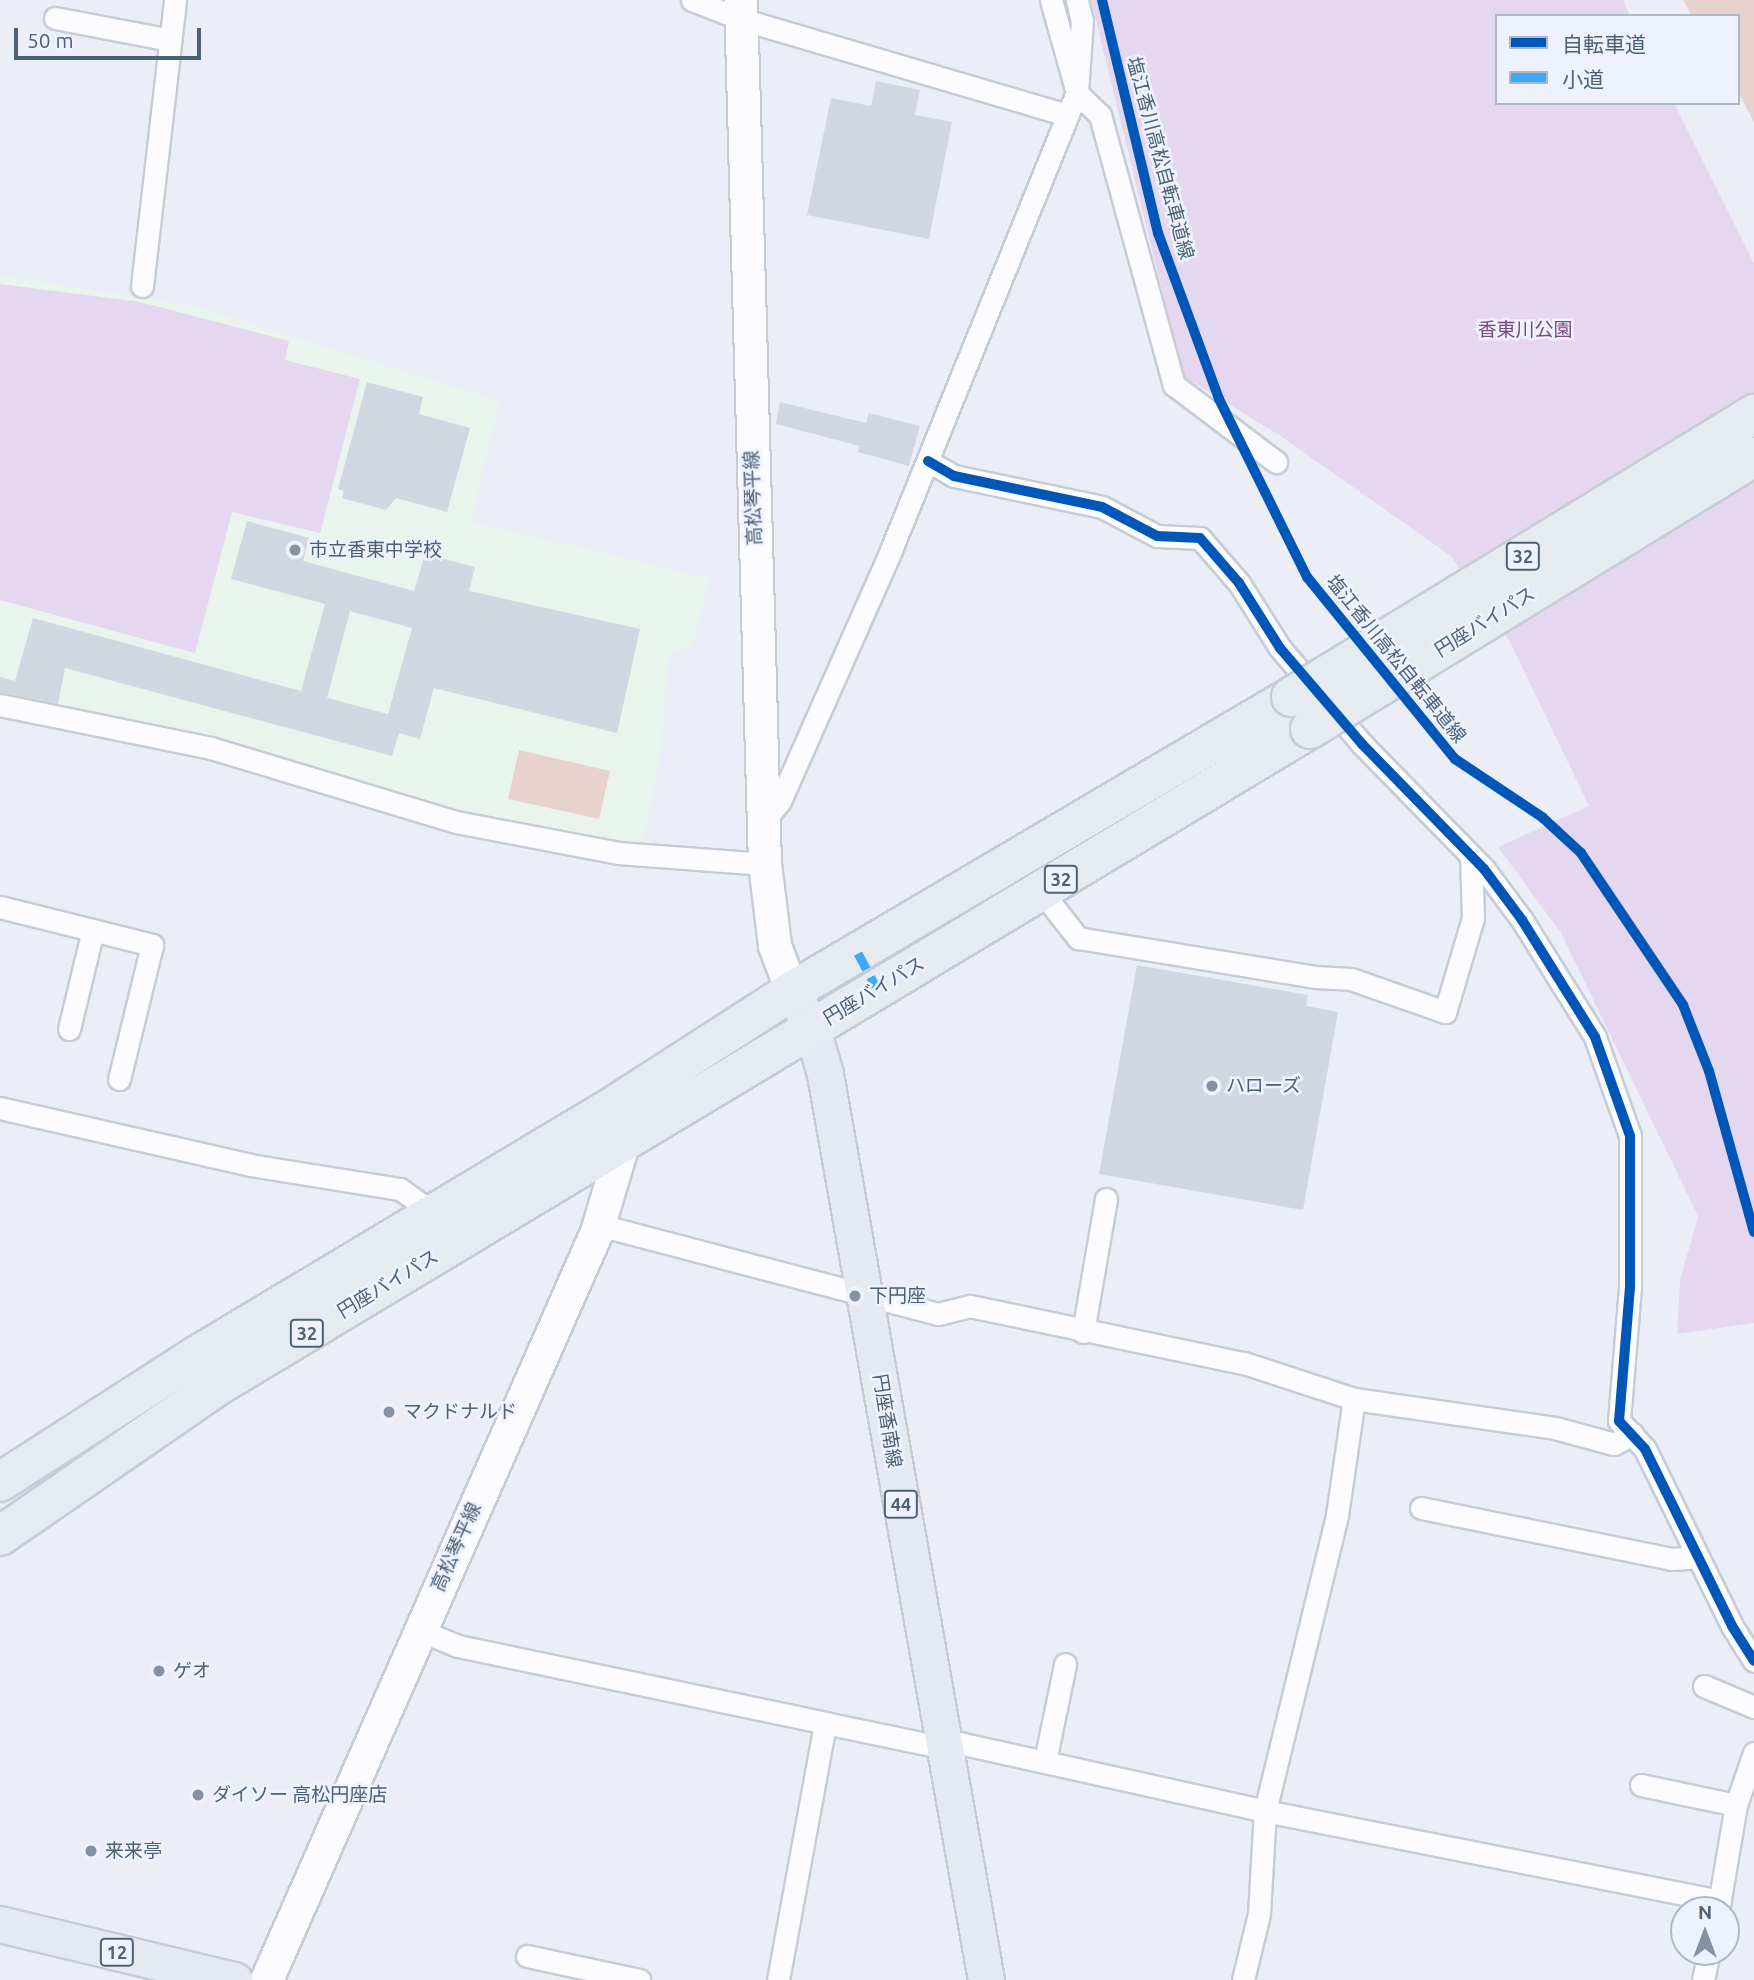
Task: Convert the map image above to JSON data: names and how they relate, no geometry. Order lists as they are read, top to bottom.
{
  "streets": {
    "highway": ["32", "円座バイパス"],
    "main road": [
      "高松琴平線",
      "円座香南線",
      "44",
      "12"
    ],
    "cycle path": ["塩江香川高松自転車道線"]
  },
  "crossings": [
    ["高松琴平線", "円座バイパス"],
    ["高松琴平線", "円座香南線"],
    ["円座バイパス", "円座香南線"]
  ],
  "parks": ["香東川公園"],
  "places": [
    "市立香東中学校",
    "ハローズ",
    "下円座",
    "マクドナルド",
    "ゲオ",
    "ダイソー 高松円座店",
    "来来亭"
  ],
  "legend": ["自転車道", "小道"],
  "scale_bar": "50 m",
  "north": "top"
}
